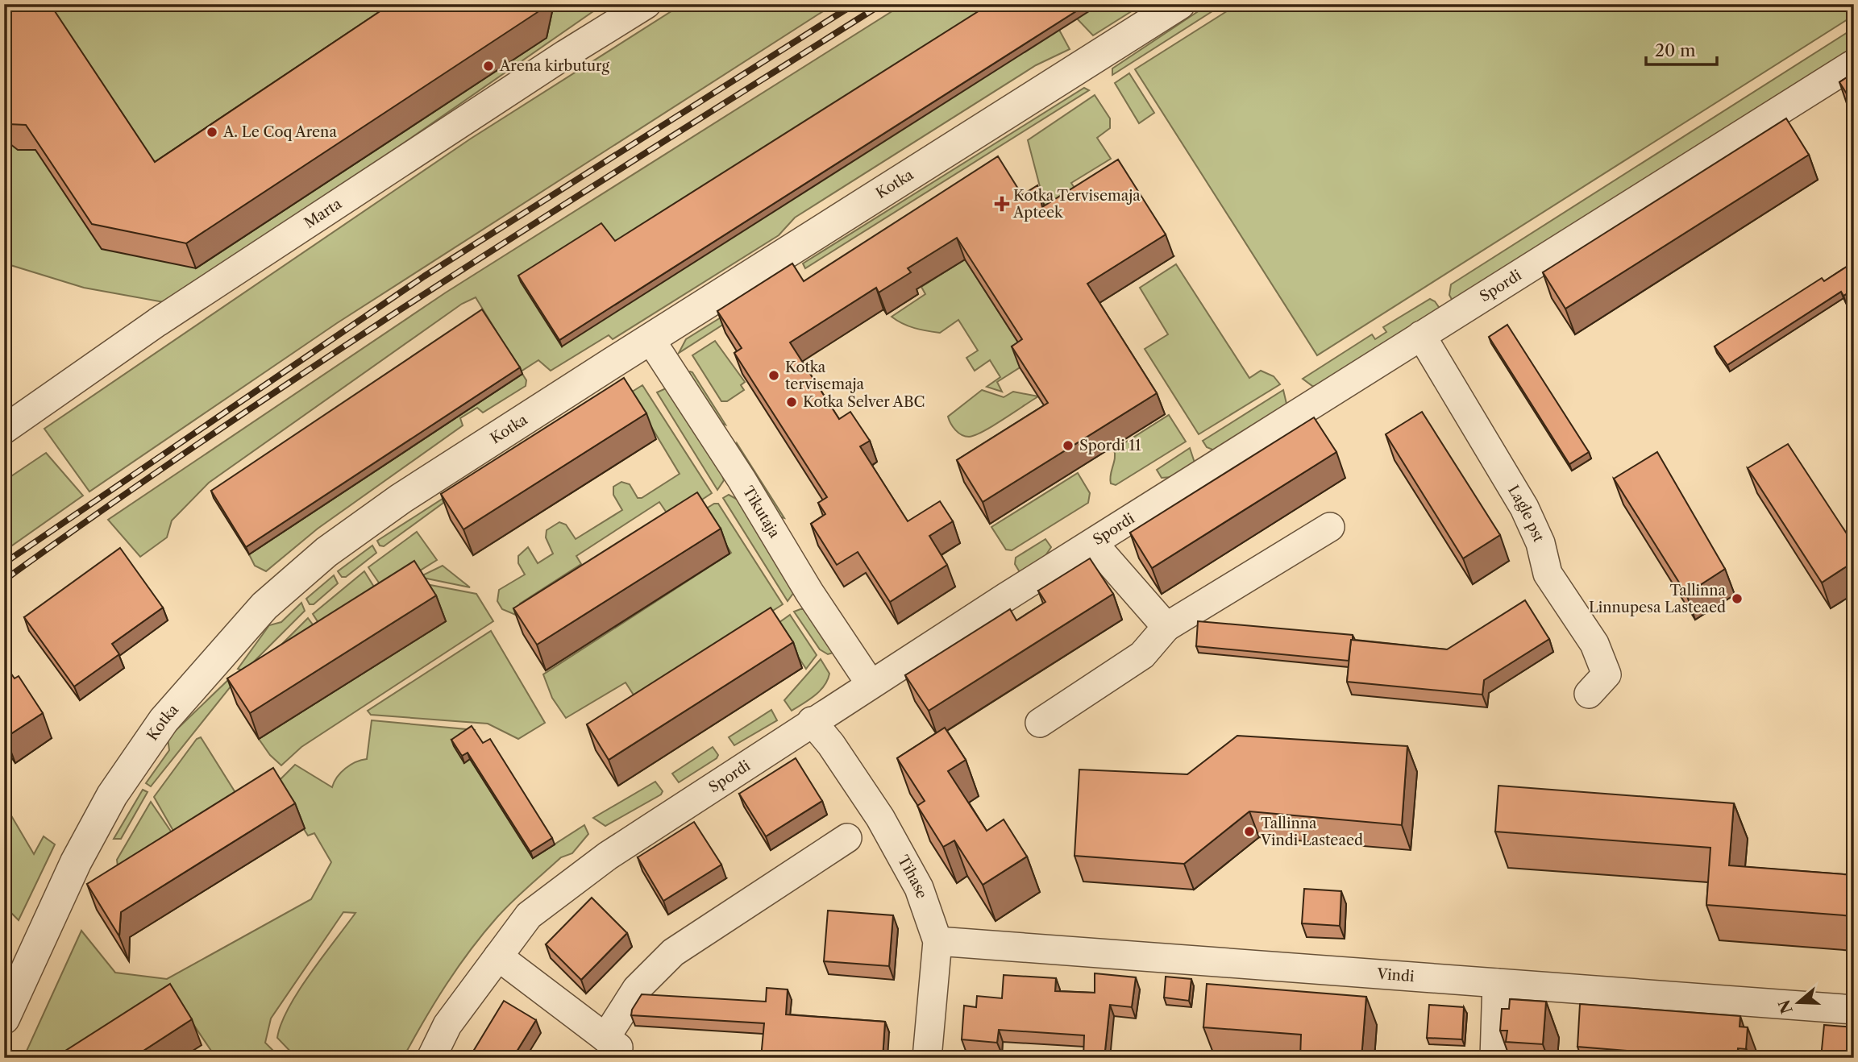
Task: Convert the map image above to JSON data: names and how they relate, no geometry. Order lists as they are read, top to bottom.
{
  "streets": {
    "street": [
      "Kotka",
      "Marta",
      "Spordi",
      "Tikutaja",
      "Lagle pst",
      "Tihase",
      "Vindi"
    ]
  },
  "crossings": [
    ["Kotka", "Tikutaja"],
    ["Spordi", "Tikutaja"],
    ["Spordi", "Lagle pst"],
    ["Spordi", "Tihase"],
    ["Tihase", "Vindi"]
  ],
  "places": {
    "other": [
      "Arena kirbuturg",
      "A. Le Coq Arena",
      "Kotka tervisemaja",
      "Kotka Selver ABC",
      "Spordi 11",
      "Tallinna Linnupesa Lasteaed",
      "Tallinna Vindi Lasteaed"
    ],
    "health": ["Kotka Tervisemaja Apteek"]
  },
  "scale_bar": "20 m",
  "north": "left"
}
